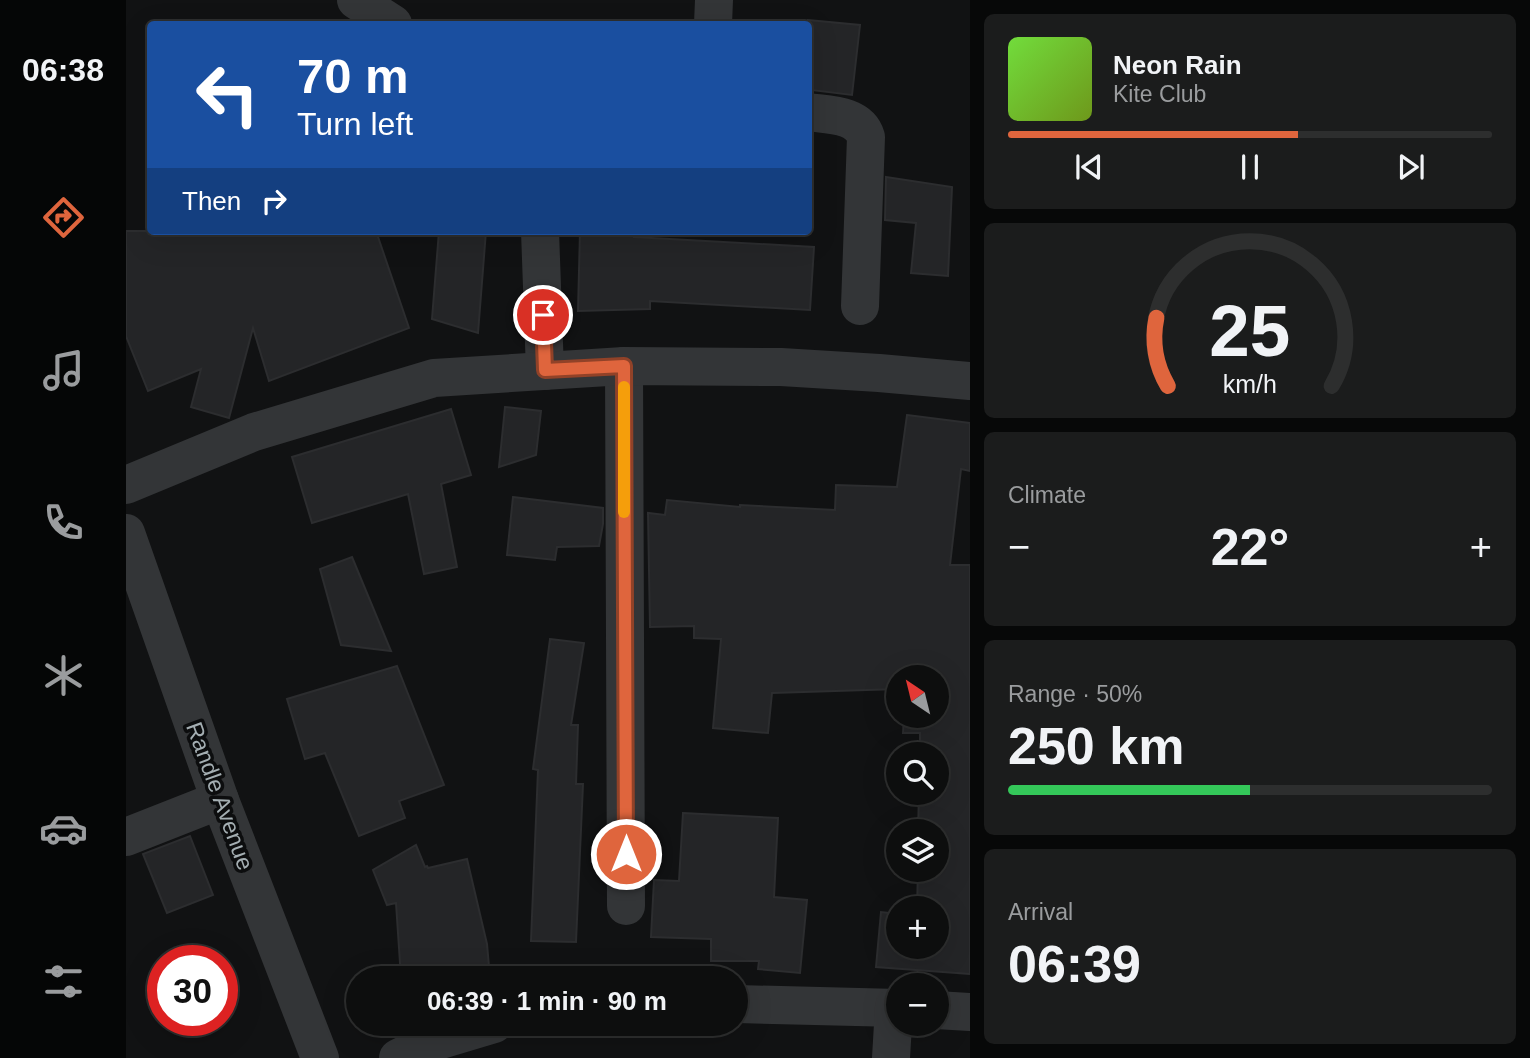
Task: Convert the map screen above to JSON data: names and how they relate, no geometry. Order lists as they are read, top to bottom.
{
  "streets": {
    "street": ["Randle Avenue"]
  },
  "north": "top left",
  "page": {
    "tabs": "06:38",
    "turn": ["70 m", "Turn left"],
    "song": ["Neon Rain", "Kite Club"],
    "then": "Then",
    "tile": [
      "Climate",
      ["Range · 50%", "250 km"],
      ["Arrival", "06:39"]
    ],
    "heat": ["−", "22°", "+"],
    "map_buttons": ["+", "−"],
    "limit": "30",
    "trip": "06:39 · 1 min · 90 m",
    "gauge": ["25", "km/h"]
  }
}
